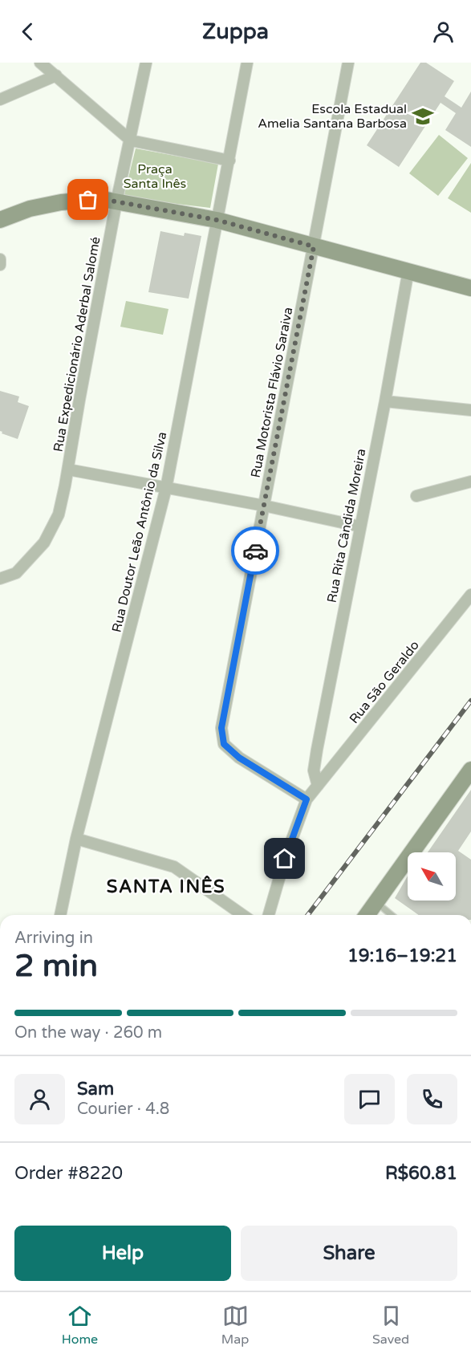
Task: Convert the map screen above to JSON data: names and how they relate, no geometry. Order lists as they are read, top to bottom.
{
  "streets": {
    "street": [
      "Rua Expedicionário Aderbal Salomé",
      "Rua Motorista Flávio Saraiva",
      "Rua Rita Cândida Moreira",
      "Rua Doutor Leão Antônio da Silva",
      "Rua São Geraldo"
    ]
  },
  "crossings": [
    ["Rua Motorista Flávio Saraiva", "Rua São Geraldo"],
    ["Rua Rita Cândida Moreira", "Rua São Geraldo"]
  ],
  "districts": ["SANTA INÊS"],
  "parks": ["Praça Santa Inês"],
  "places": {
    "school or university": ["Escola Estadual Amelia Santana Barbosa"]
  },
  "north": "top left",
  "page": {
    "header": "Zuppa",
    "heading": ["2 min", "Arriving in", "19:16–19:21"],
    "panel": [
      "Sam",
      "Courier · 4.8",
      "Order #8220",
      "R$60.81"
    ],
    "bar": "On the way · 260 m",
    "buttons": ["Help", "Share"],
    "tabs": ["Home", "Map", "Saved"]
  }
}
